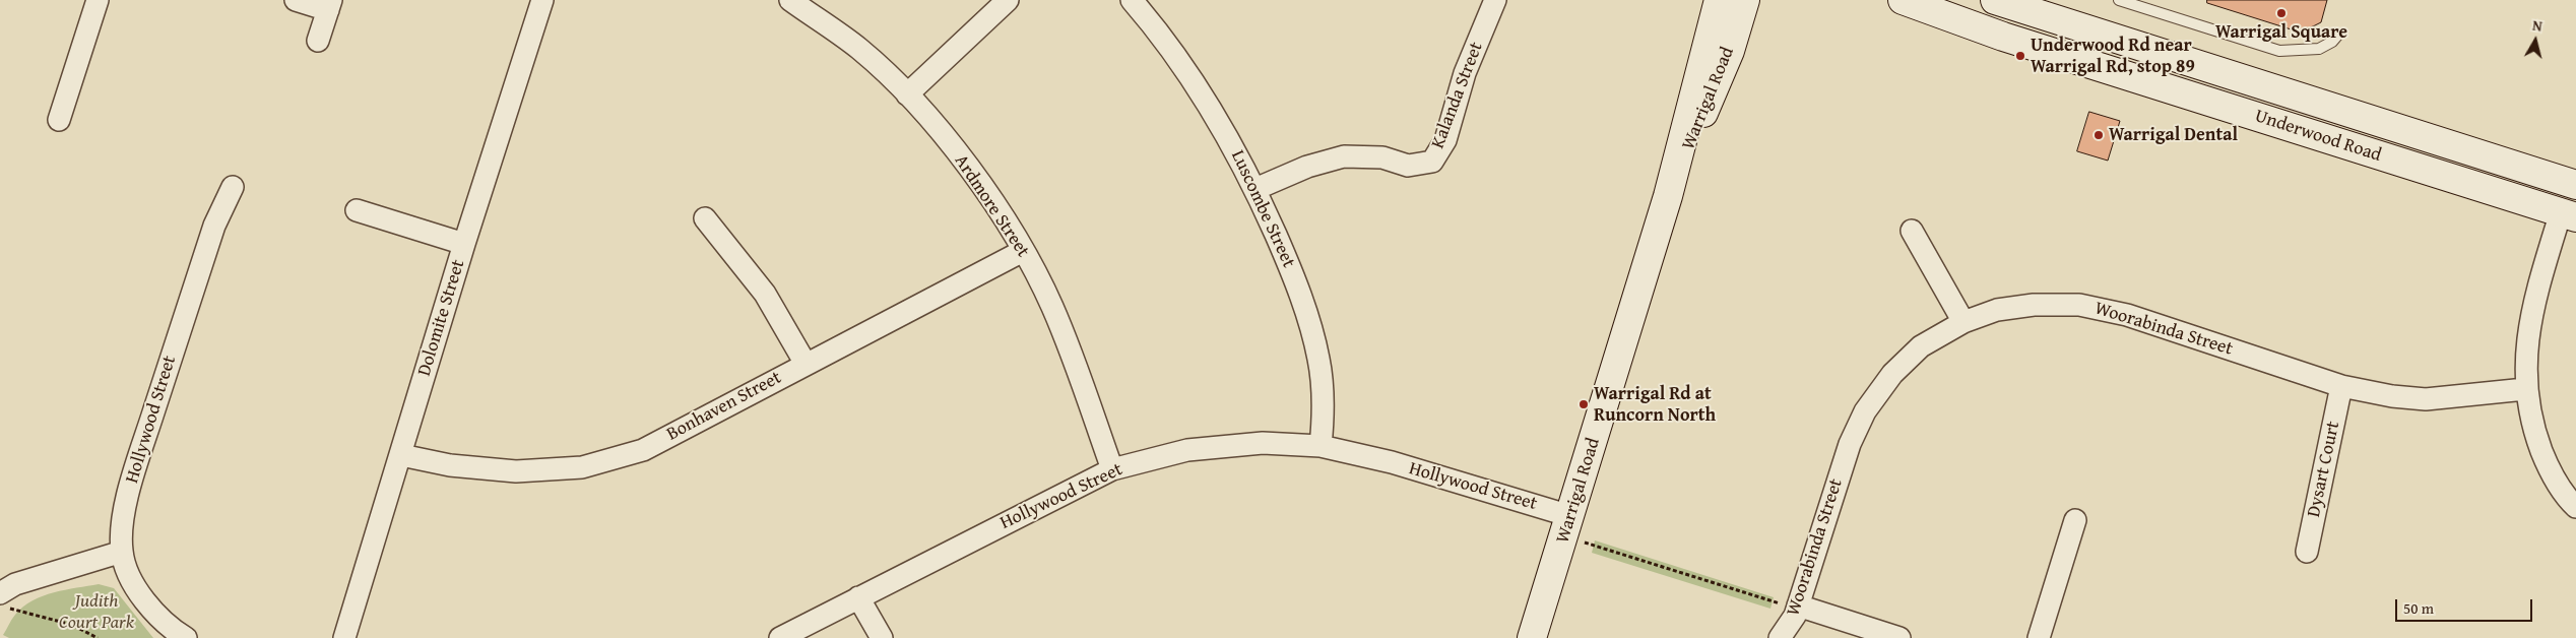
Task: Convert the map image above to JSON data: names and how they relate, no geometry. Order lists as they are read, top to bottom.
{
  "streets": {
    "main road": ["Warrigal Road", "Underwood Road"],
    "street": [
      "Kalanda Street",
      "Ardmore Street",
      "Luscombe Street",
      "Dolomite Street",
      "Woorabinda Street",
      "Bonhaven Street",
      "Hollywood Street",
      "Dysart Court"
    ]
  },
  "crossings": [
    ["Kalanda Street", "Luscombe Street"],
    ["Warrigal Road", "Hollywood Street"],
    ["Ardmore Street", "Bonhaven Street"],
    ["Ardmore Street", "Hollywood Street"],
    ["Luscombe Street", "Hollywood Street"],
    ["Dolomite Street", "Bonhaven Street"],
    ["Woorabinda Street", "Dysart Court"]
  ],
  "parks": ["Judith Court Park"],
  "places": [
    "Warrigal Square",
    "Underwood Rd near Warrigal Rd, stop 89",
    "Warrigal Dental",
    "Warrigal Rd at Runcorn North"
  ],
  "scale_bar": "50 m",
  "north": "top"
}
